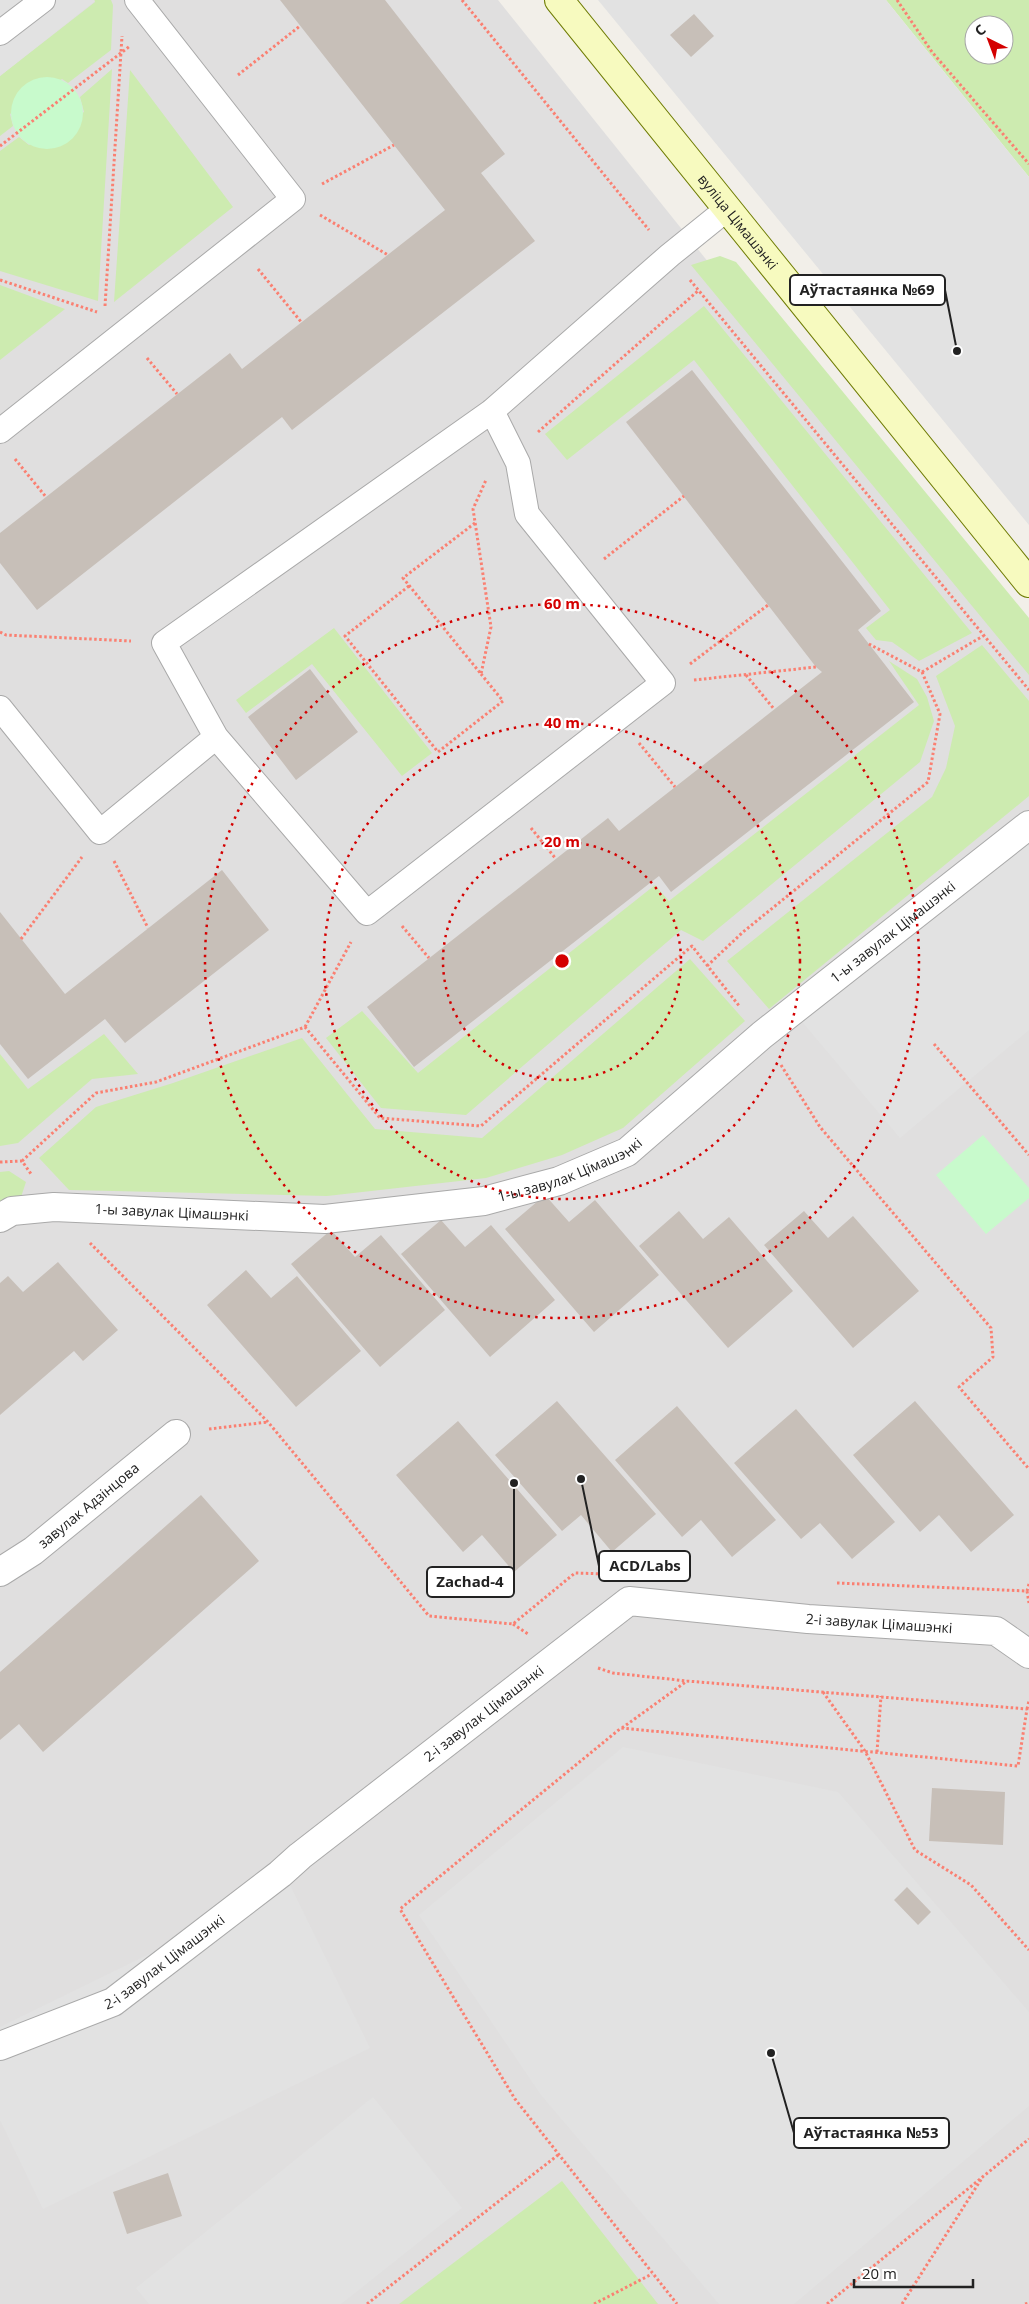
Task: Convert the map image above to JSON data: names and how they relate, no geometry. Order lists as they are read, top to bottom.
{
  "streets": {
    "main road": ["вуліца Цімашэнкі"],
    "street": ["1-ы завулак Цімашэнкі", "завулак Адзінцова", "2-і завулак Цімашэнкі"]
  },
  "places": [
    "Аўтастаянка №69",
    "ACD/Labs",
    "Zachad-4",
    "Аўтастаянка №53"
  ],
  "scale_bar": "20 m",
  "north": "top left",
  "rings": ["60 m", "40 m", "20 m"]
}
